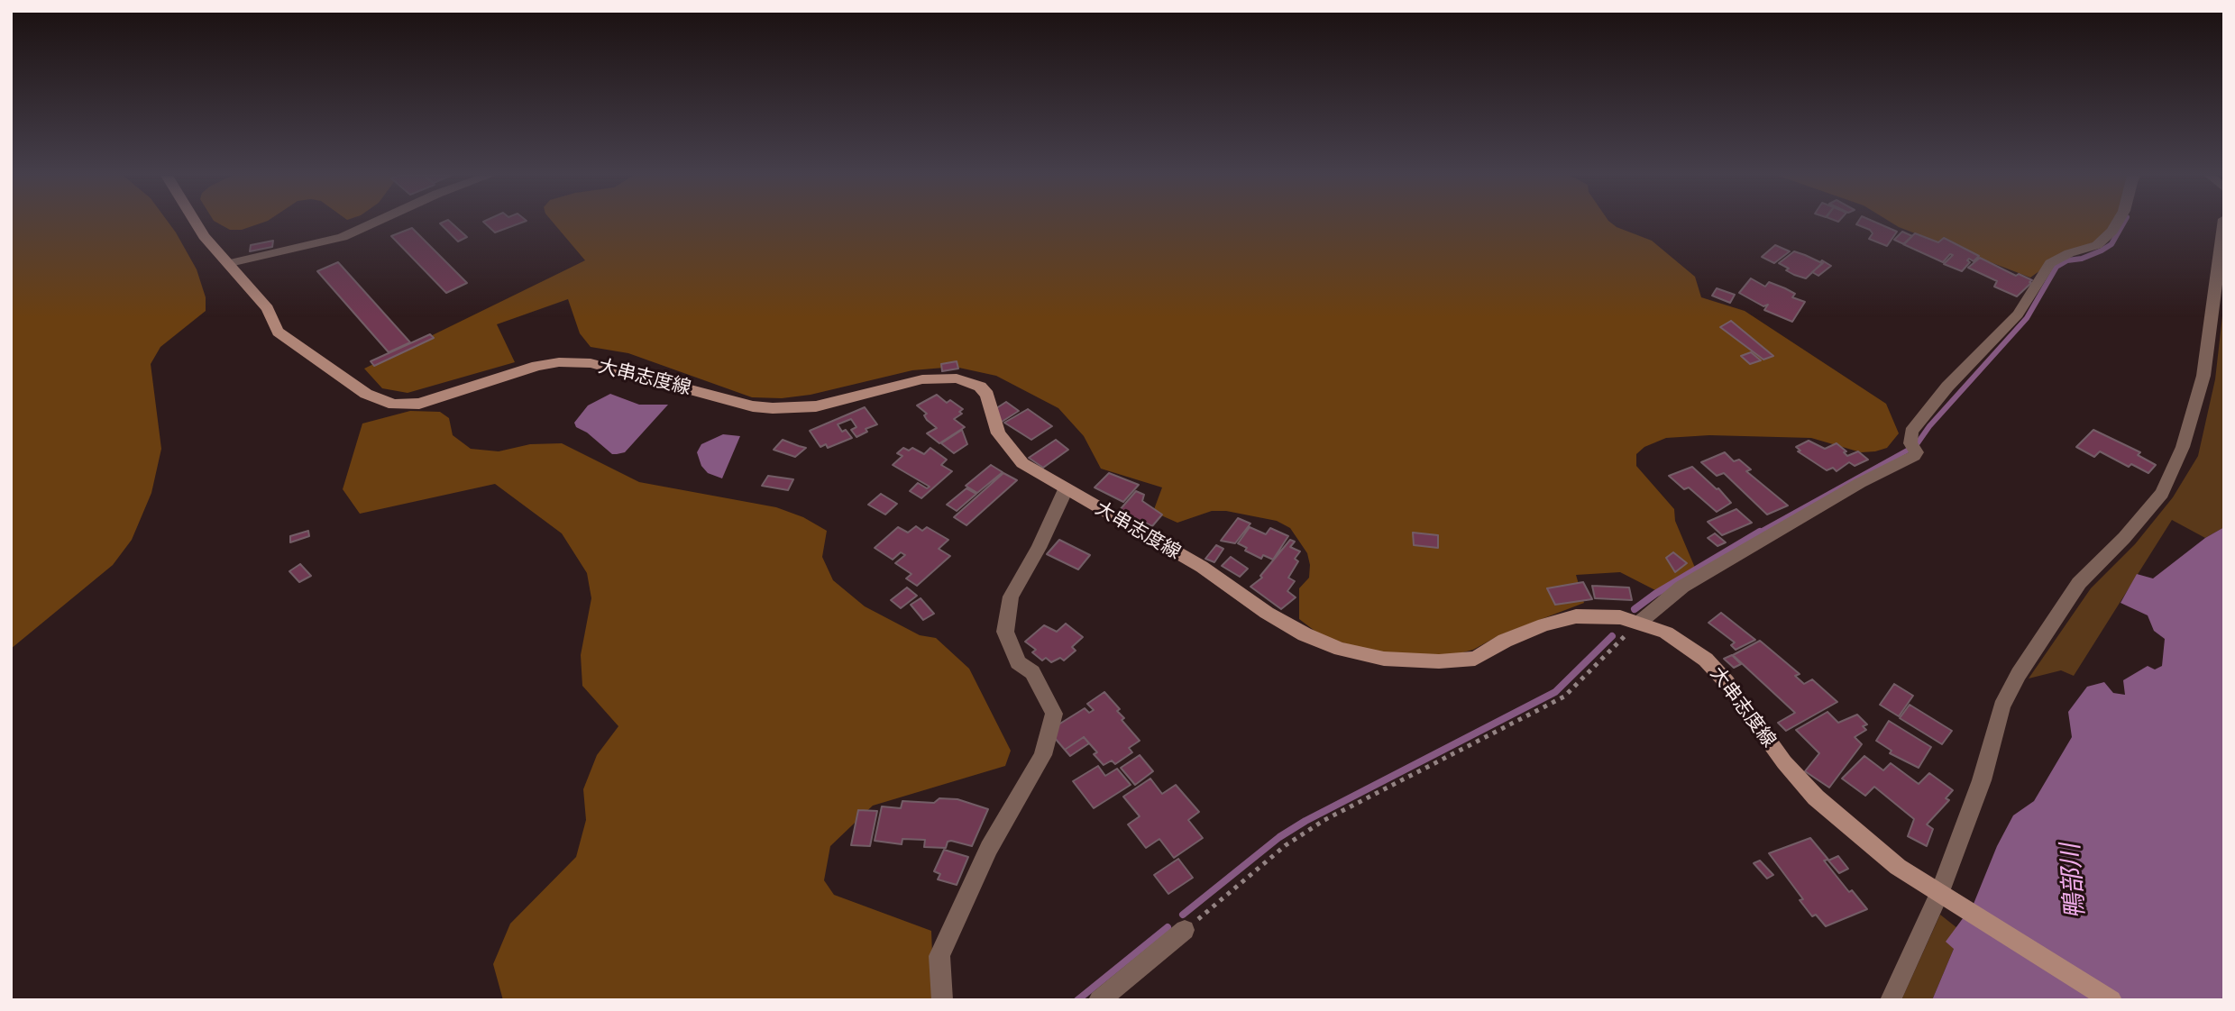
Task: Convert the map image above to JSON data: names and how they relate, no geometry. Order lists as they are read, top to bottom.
{
  "streets": {
    "main road": ["大串志度線"]
  },
  "water": ["鴨部川"]
}
